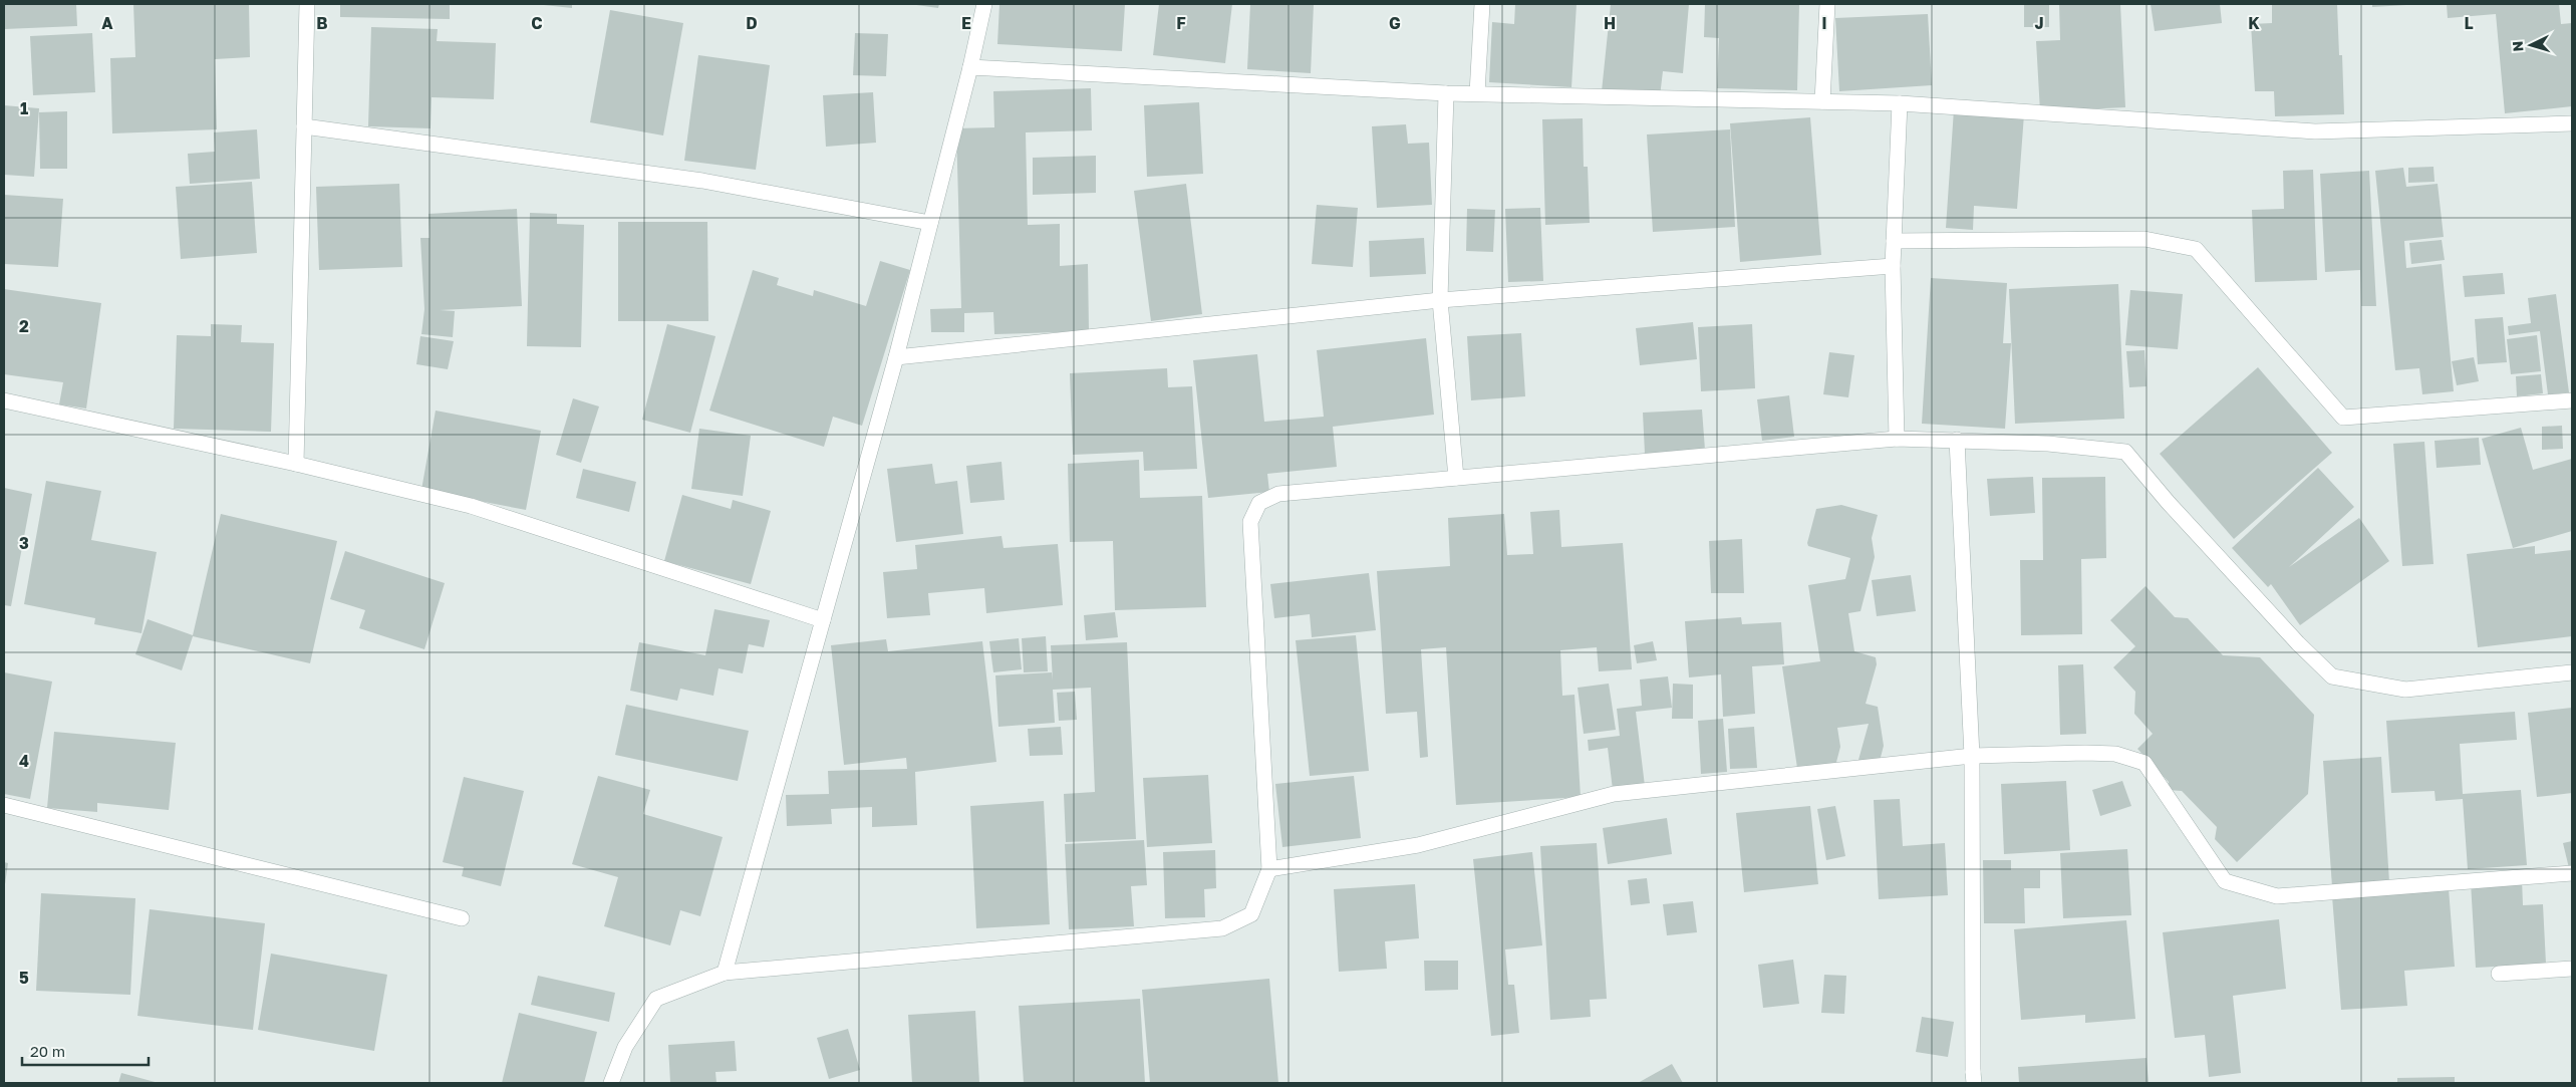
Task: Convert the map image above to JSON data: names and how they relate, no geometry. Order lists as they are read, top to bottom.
{
  "scale_bar": "20 m",
  "north": "left",
  "grid": {
    "columns": [
      "A",
      "B",
      "C",
      "D",
      "E",
      "F",
      "G",
      "H",
      "I",
      "J",
      "K",
      "L"
    ],
    "rows": [
      "1",
      "2",
      "3",
      "4",
      "5"
    ]
  }
}
